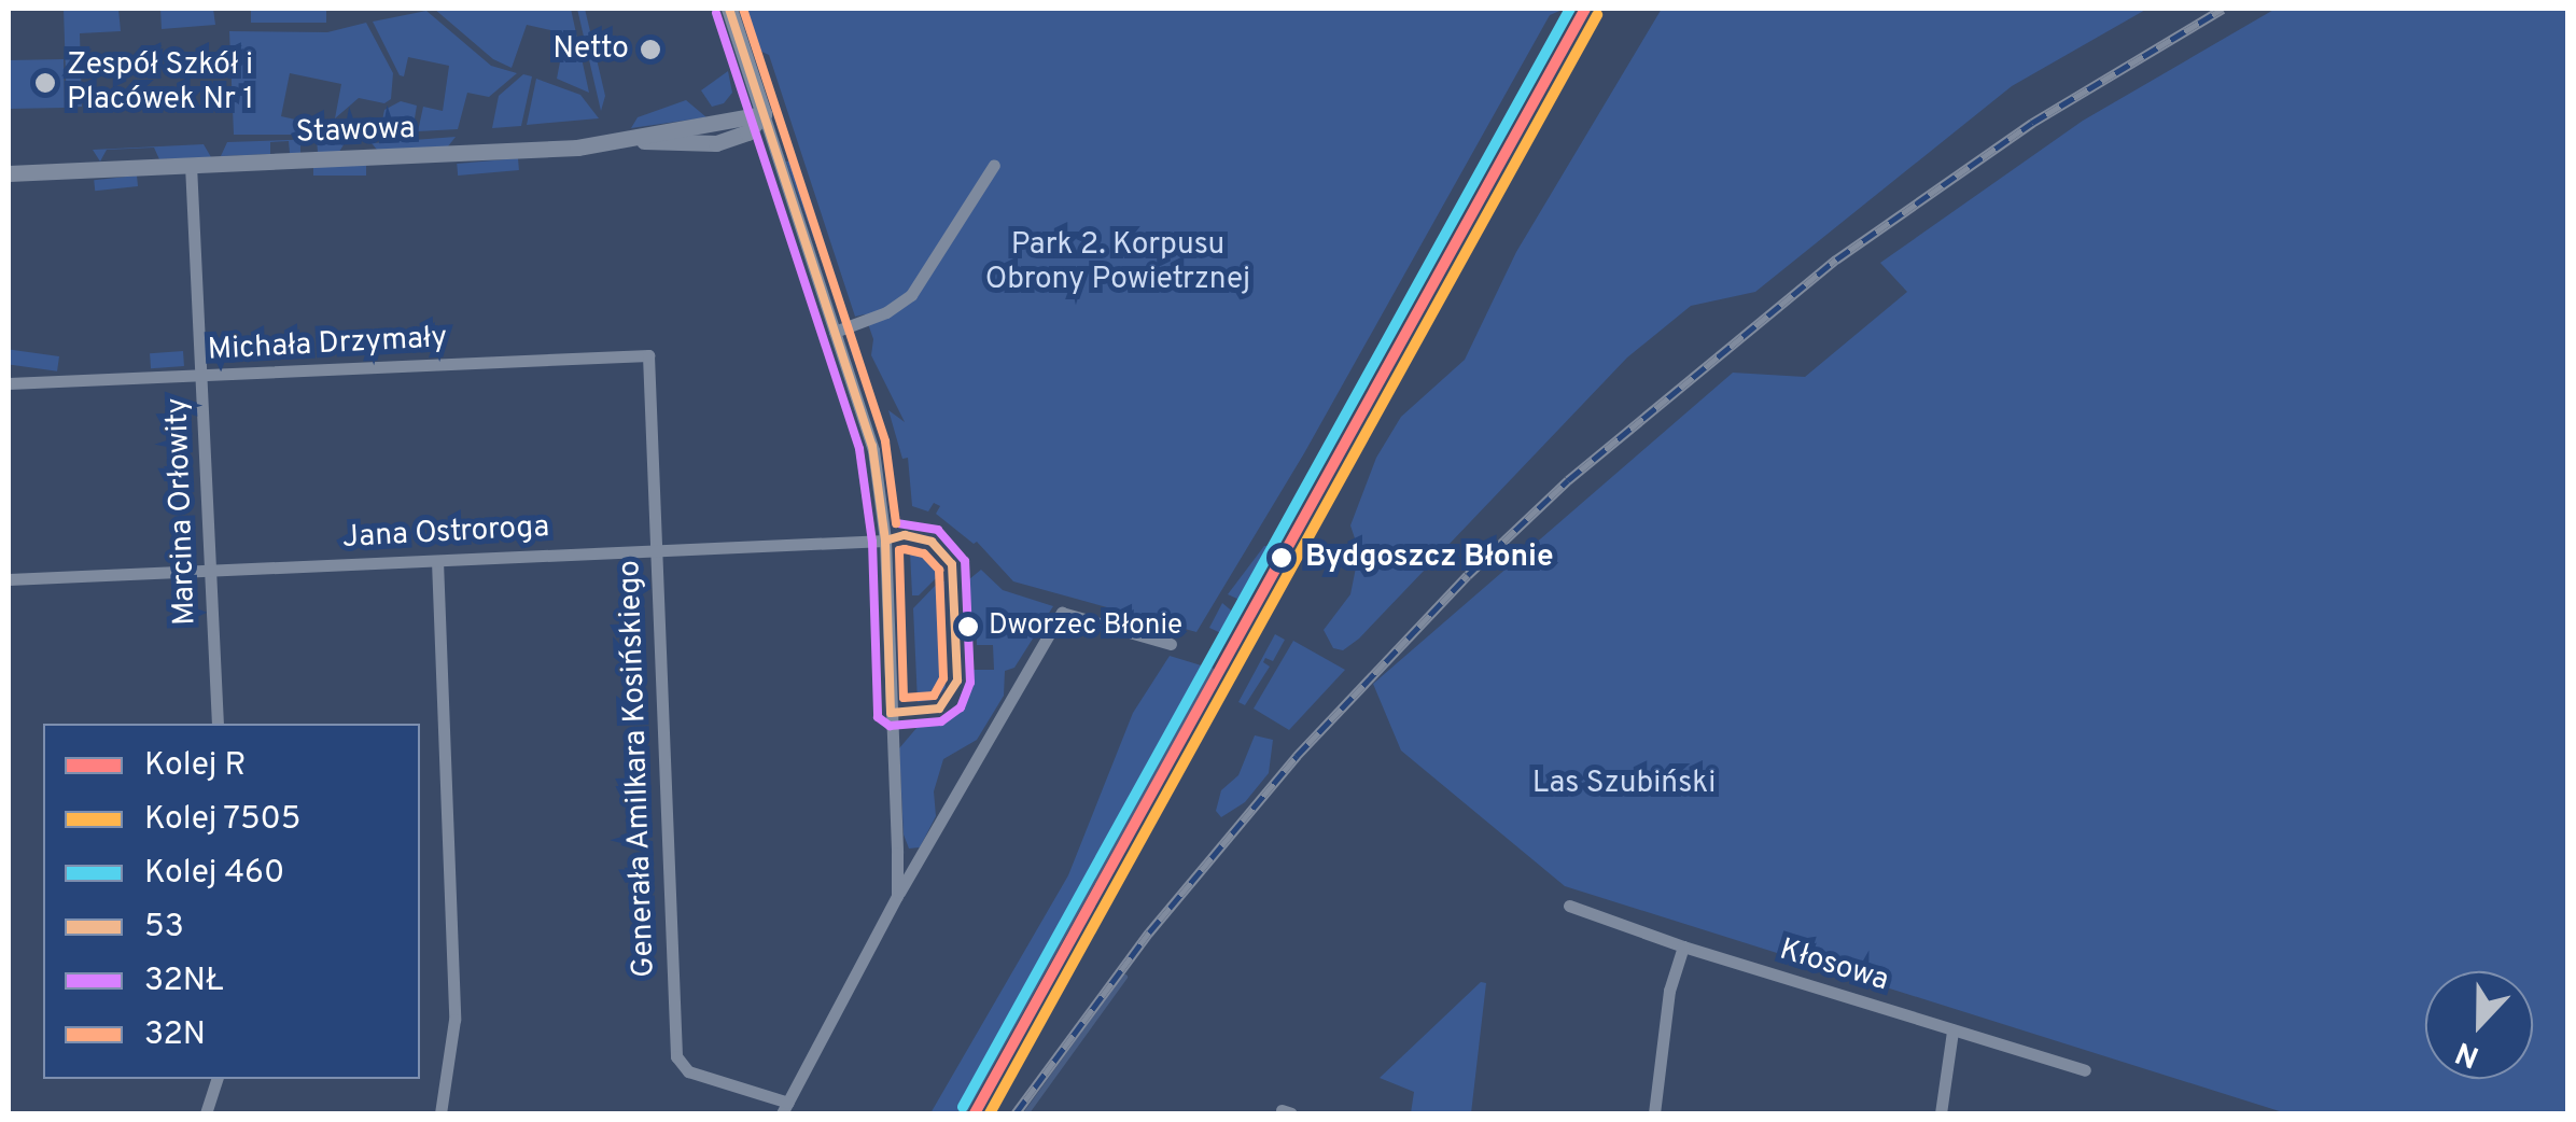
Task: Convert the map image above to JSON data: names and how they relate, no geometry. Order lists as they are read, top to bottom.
{
  "streets": {
    "street": [
      "Stawowa",
      "Michała Drzymały",
      "Marcina Orłowity",
      "Jana Ostroroga",
      "Generała Amilkara Kosińskiego",
      "Kłosowa"
    ]
  },
  "crossings": [
    ["Stawowa", "Marcina Orłowity"],
    ["Michała Drzymały", "Marcina Orłowity"],
    ["Michała Drzymały", "Generała Amilkara Kosińskiego"],
    ["Marcina Orłowity", "Jana Ostroroga"],
    ["Jana Ostroroga", "Generała Amilkara Kosińskiego"]
  ],
  "parks": ["Park 2. Korpusu Obrony Powietrznej", "Las Szubiński"],
  "places": [
    "Netto",
    "Zespół Szkół i Placówek Nr 1",
    "Bydgoszcz Błonie",
    "Dworzec Błonie"
  ],
  "lines": [
    "rail line R",
    "rail line 460",
    "transit line 53",
    "transit line 32N",
    "transit line 32NŁ",
    "rail line 7505"
  ],
  "legend": [
    "Kolej R",
    "Kolej 7505",
    "Kolej 460",
    "53",
    "32NŁ",
    "32N"
  ],
  "north": "bottom"
}
